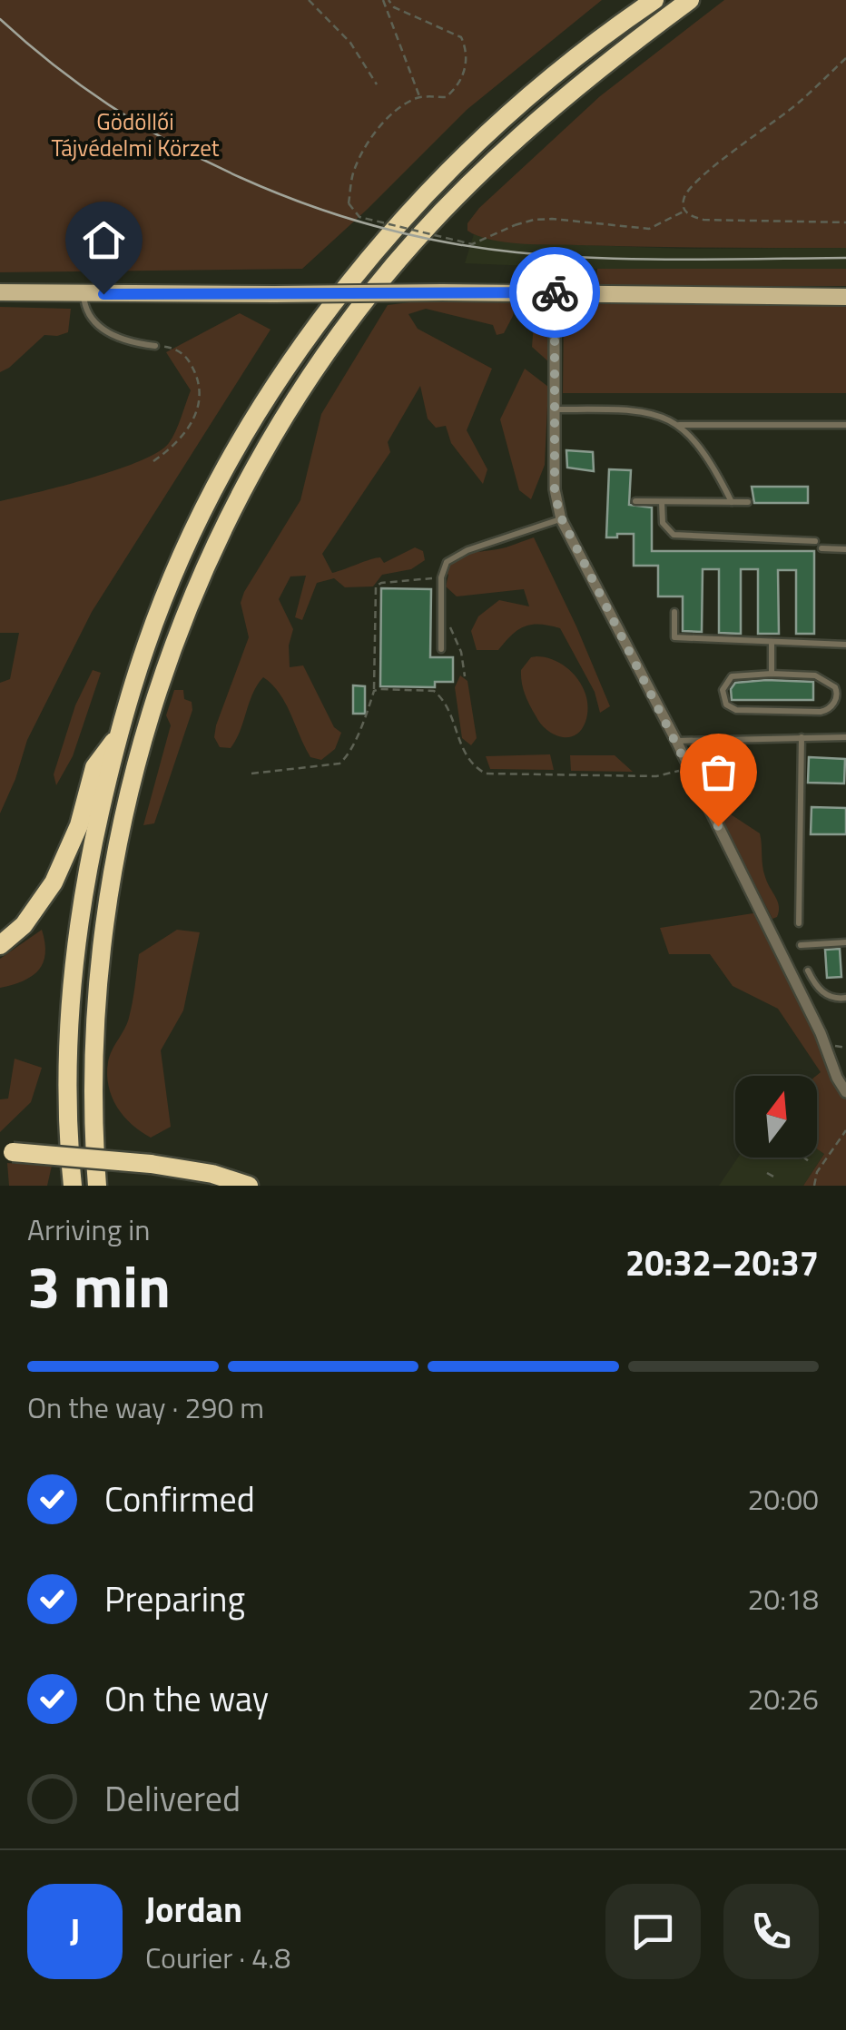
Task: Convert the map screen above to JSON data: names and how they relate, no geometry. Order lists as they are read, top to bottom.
{
  "parks": ["Gödöllői Tájvédelmi Körzet"],
  "north": "top",
  "page": {
    "heading": ["3 min", "Arriving in", "20:32–20:37"],
    "panel": ["Jordan", "Courier · 4.8"],
    "bar": "On the way · 290 m",
    "list": [
      ["Confirmed", "20:00"],
      ["Preparing", "20:18"],
      ["On the way", "20:26"],
      "Delivered"
    ],
    "round": "J"
  }
}
